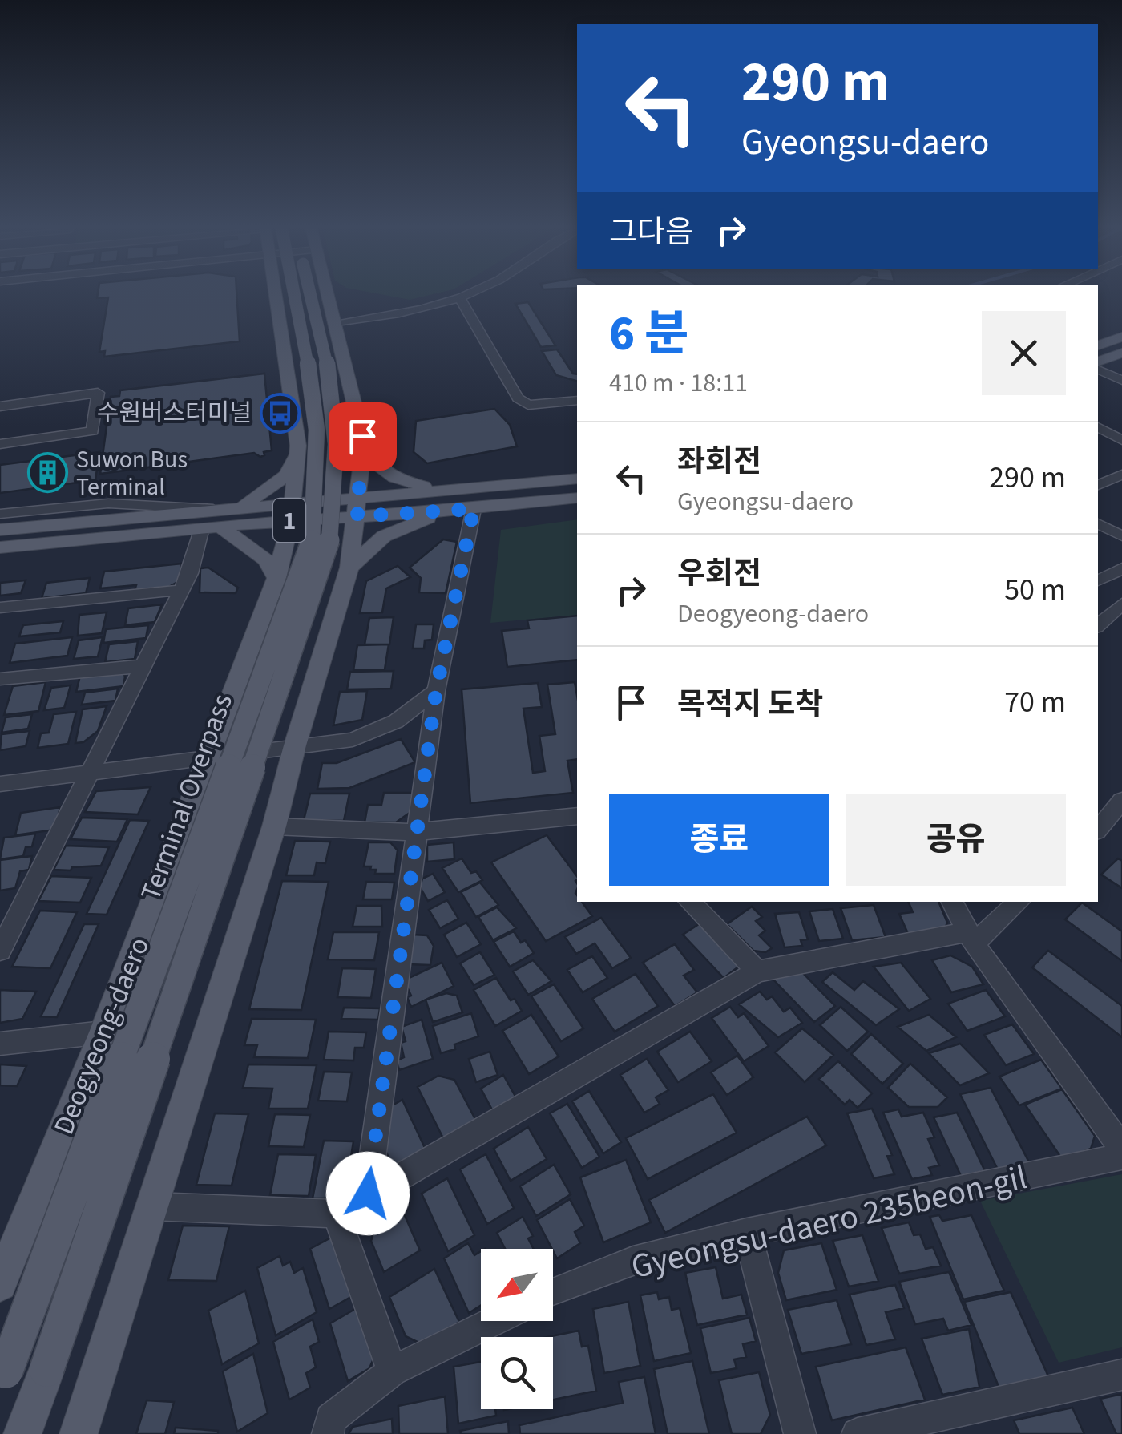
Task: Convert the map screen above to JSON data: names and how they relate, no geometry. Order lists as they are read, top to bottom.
{
  "streets": {
    "main road": ["1", "Terminal Overpass", "Deogyeong-daero"],
    "street": ["Gyeongsu-daero 235beon-gil"]
  },
  "crossings": [
    ["1", "Deogyeong-daero"]
  ],
  "places": {
    "bus stop": ["수원버스터미널"],
    "building": ["Suwon Bus Terminal"]
  },
  "north": "bottom left",
  "page": {
    "turn": ["290 m", "Gyeongsu-daero"],
    "then": "그다음",
    "heading": ["6 분", "410 m · 18:11"],
    "list": [
      {
        "name": "좌회전",
        "note": "Gyeongsu-daero",
        "value": "290 m"
      },
      {
        "name": "우회전",
        "note": "Deogyeong-daero",
        "value": "50 m"
      },
      {
        "name": "목적지 도착",
        "value": "70 m"
      }
    ],
    "buttons": ["종료", "공유"]
  }
}
